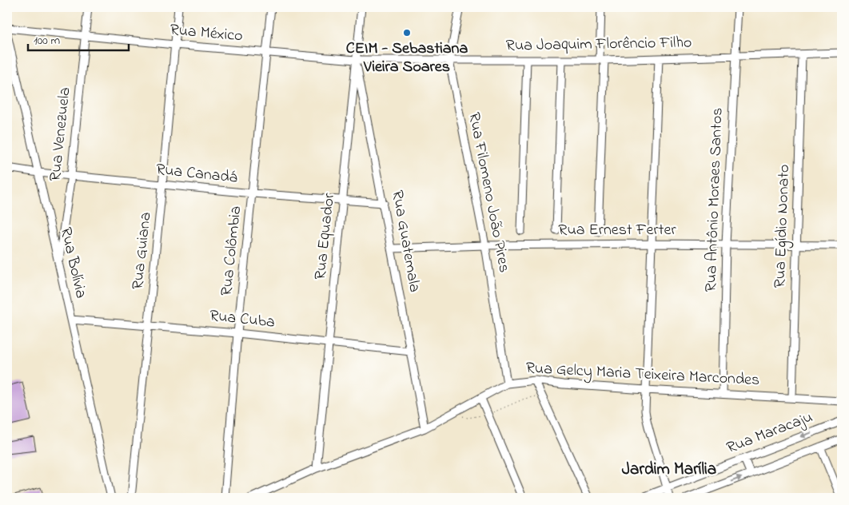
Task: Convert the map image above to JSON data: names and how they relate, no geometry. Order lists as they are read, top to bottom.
{
  "streets": {
    "street": [
      "Rua México",
      "Rua Joaquim Florêncio Filho",
      "Rua Venezuela",
      "Rua Canadá",
      "Rua Filomeno João Pires",
      "Rua Antônio Moraes Santos",
      "Rua Egídio Nonato",
      "Rua Ernest Ferter",
      "Rua Equador",
      "Rua Guatemala",
      "Rua Guiana",
      "Rua Colômbia",
      "Rua Bolívia",
      "Rua Cuba",
      "Rua Gelcy Maria Teixeira Marcondes",
      "Rua Maracaju"
    ]
  },
  "crossings": [
    ["Rua México", "Rua Joaquim Florêncio Filho"],
    ["Rua México", "Rua Venezuela"],
    ["Rua México", "Rua Equador"],
    ["Rua México", "Rua Guatemala"],
    ["Rua México", "Rua Guiana"],
    ["Rua México", "Rua Colômbia"],
    ["Rua Joaquim Florêncio Filho", "Rua Filomeno João Pires"],
    ["Rua Joaquim Florêncio Filho", "Rua Antônio Moraes Santos"],
    ["Rua Joaquim Florêncio Filho", "Rua Egídio Nonato"],
    ["Rua Joaquim Florêncio Filho", "Rua Equador"],
    ["Rua Joaquim Florêncio Filho", "Rua Guatemala"],
    ["Rua Venezuela", "Rua Canadá"],
    ["Rua Venezuela", "Rua Bolívia"],
    ["Rua Canadá", "Rua Equador"],
    ["Rua Canadá", "Rua Guatemala"],
    ["Rua Canadá", "Rua Guiana"],
    ["Rua Canadá", "Rua Colômbia"],
    ["Rua Canadá", "Rua Bolívia"],
    ["Rua Filomeno João Pires", "Rua Ernest Ferter"],
    ["Rua Filomeno João Pires", "Rua Gelcy Maria Teixeira Marcondes"],
    ["Rua Antônio Moraes Santos", "Rua Ernest Ferter"],
    ["Rua Antônio Moraes Santos", "Rua Gelcy Maria Teixeira Marcondes"],
    ["Rua Egídio Nonato", "Rua Ernest Ferter"],
    ["Rua Egídio Nonato", "Rua Gelcy Maria Teixeira Marcondes"],
    ["Rua Ernest Ferter", "Rua Guatemala"],
    ["Rua Equador", "Rua Guatemala"],
    ["Rua Equador", "Rua Cuba"],
    ["Rua Equador", "Rua Gelcy Maria Teixeira Marcondes"],
    ["Rua Guatemala", "Rua Cuba"],
    ["Rua Guatemala", "Rua Gelcy Maria Teixeira Marcondes"],
    ["Rua Guiana", "Rua Cuba"],
    ["Rua Colômbia", "Rua Cuba"],
    ["Rua Bolívia", "Rua Cuba"]
  ],
  "districts": ["Jardim Marília"],
  "places": ["CEIM - Sebastiana Vieira Soares"],
  "scale_bar": "100 m"
}
